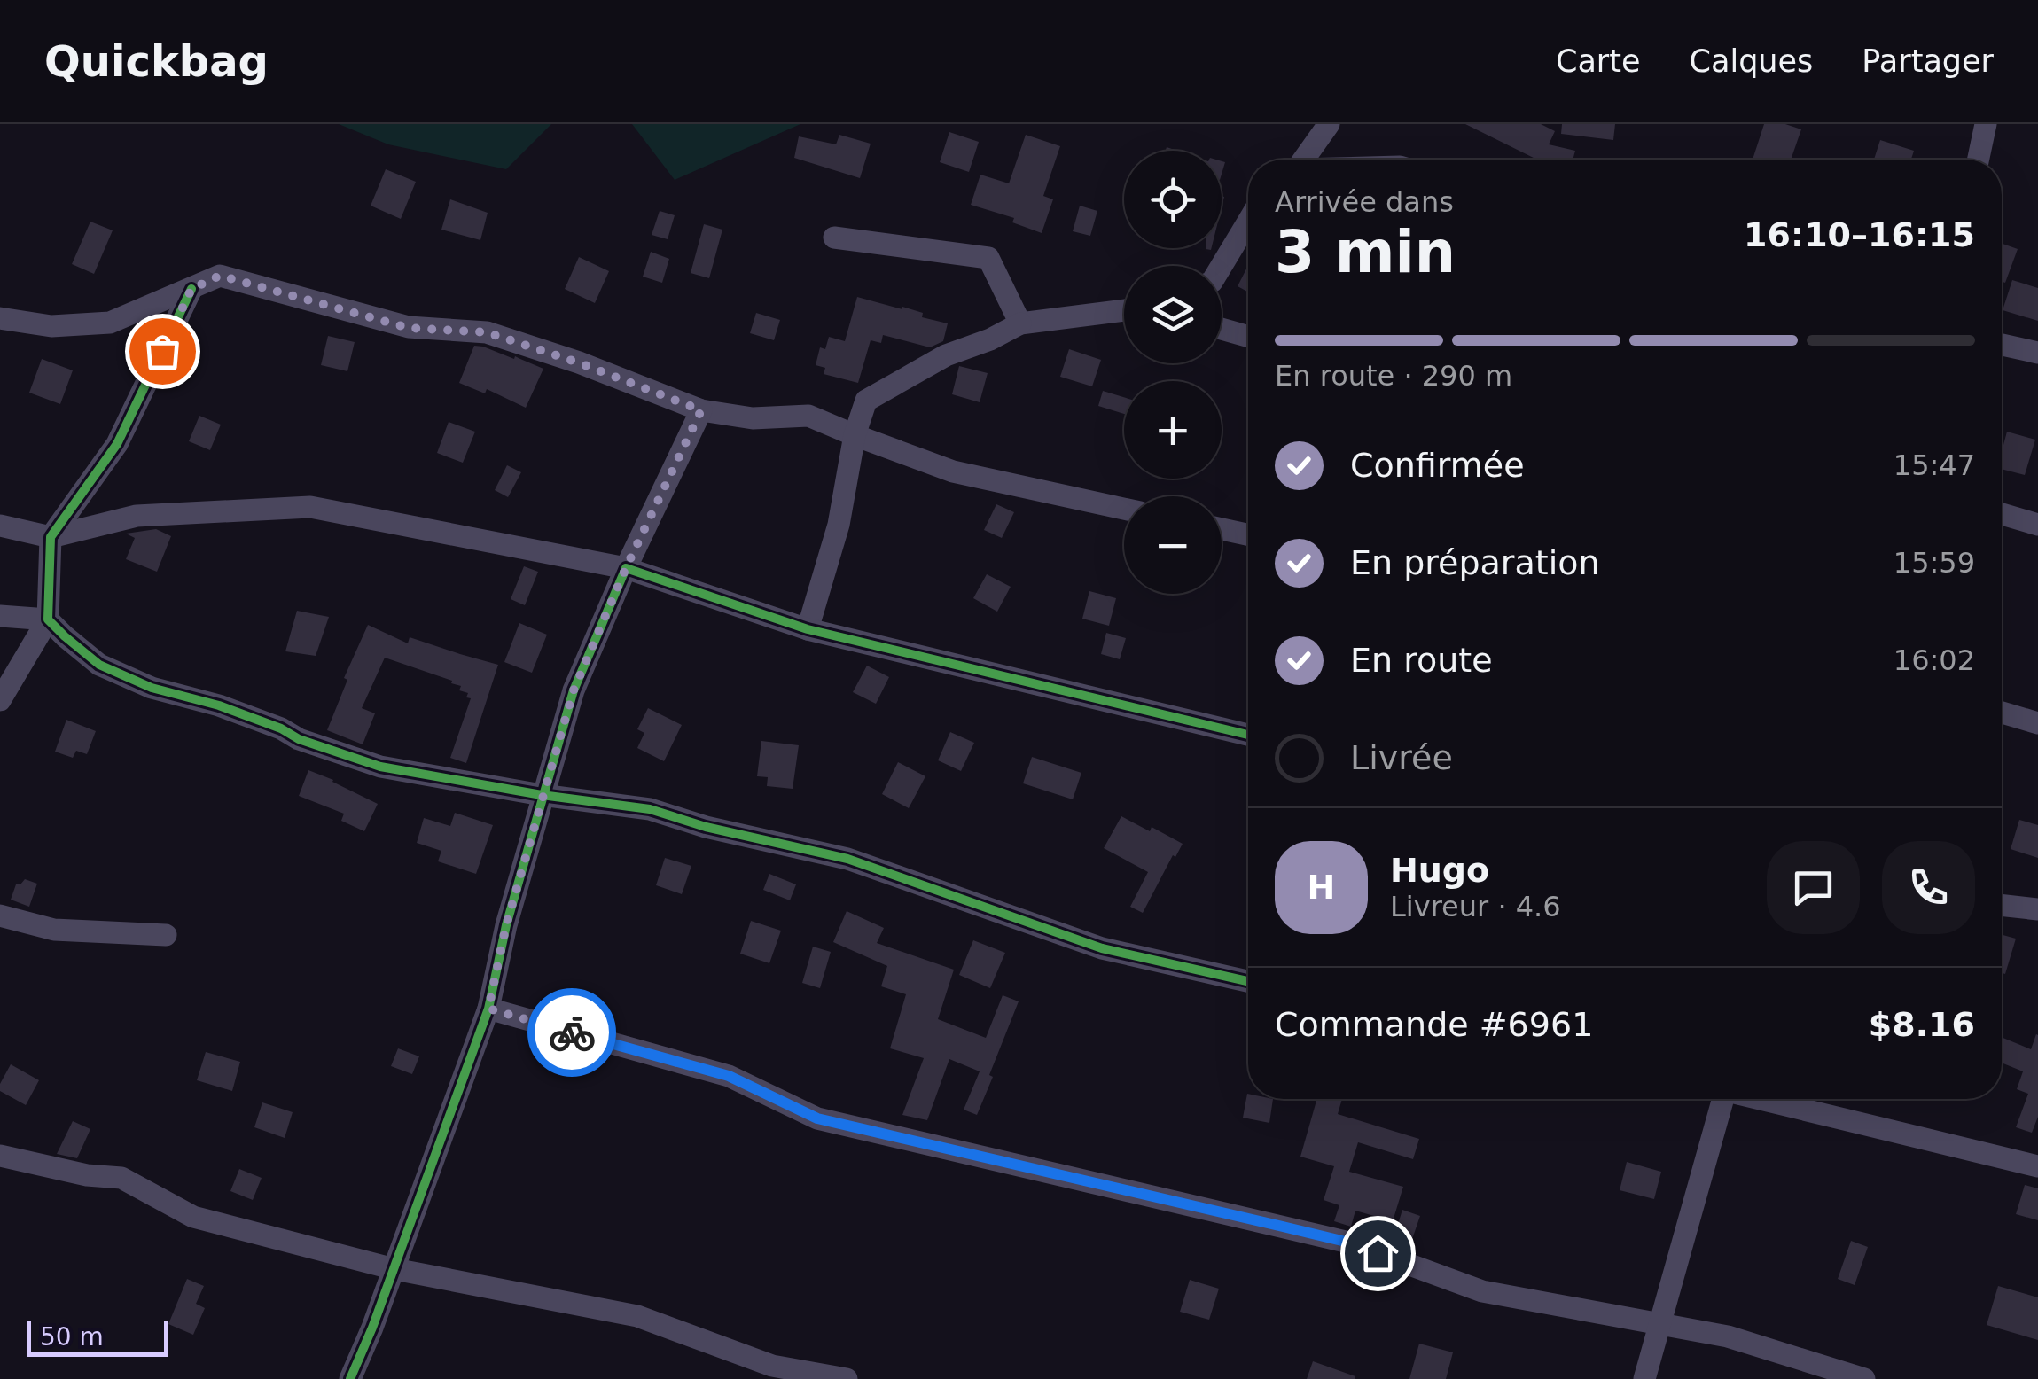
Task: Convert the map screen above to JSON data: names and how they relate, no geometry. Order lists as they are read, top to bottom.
{
  "scale_bar": "50 m",
  "page": {
    "header": "Quickbag",
    "nav": ["Carte", "Calques", "Partager"],
    "map_buttons": ["+", "−"],
    "heading": ["3 min", "Arrivée dans", "16:10–16:15"],
    "panel": [
      "Hugo",
      "Livreur · 4.6",
      "Commande #6961",
      "$8.16"
    ],
    "bar": "En route · 290 m",
    "list": [
      ["Confirmée", "15:47"],
      ["En préparation", "15:59"],
      ["En route", "16:02"],
      "Livrée"
    ],
    "round": "H",
    "scale": "50 m"
  }
}
